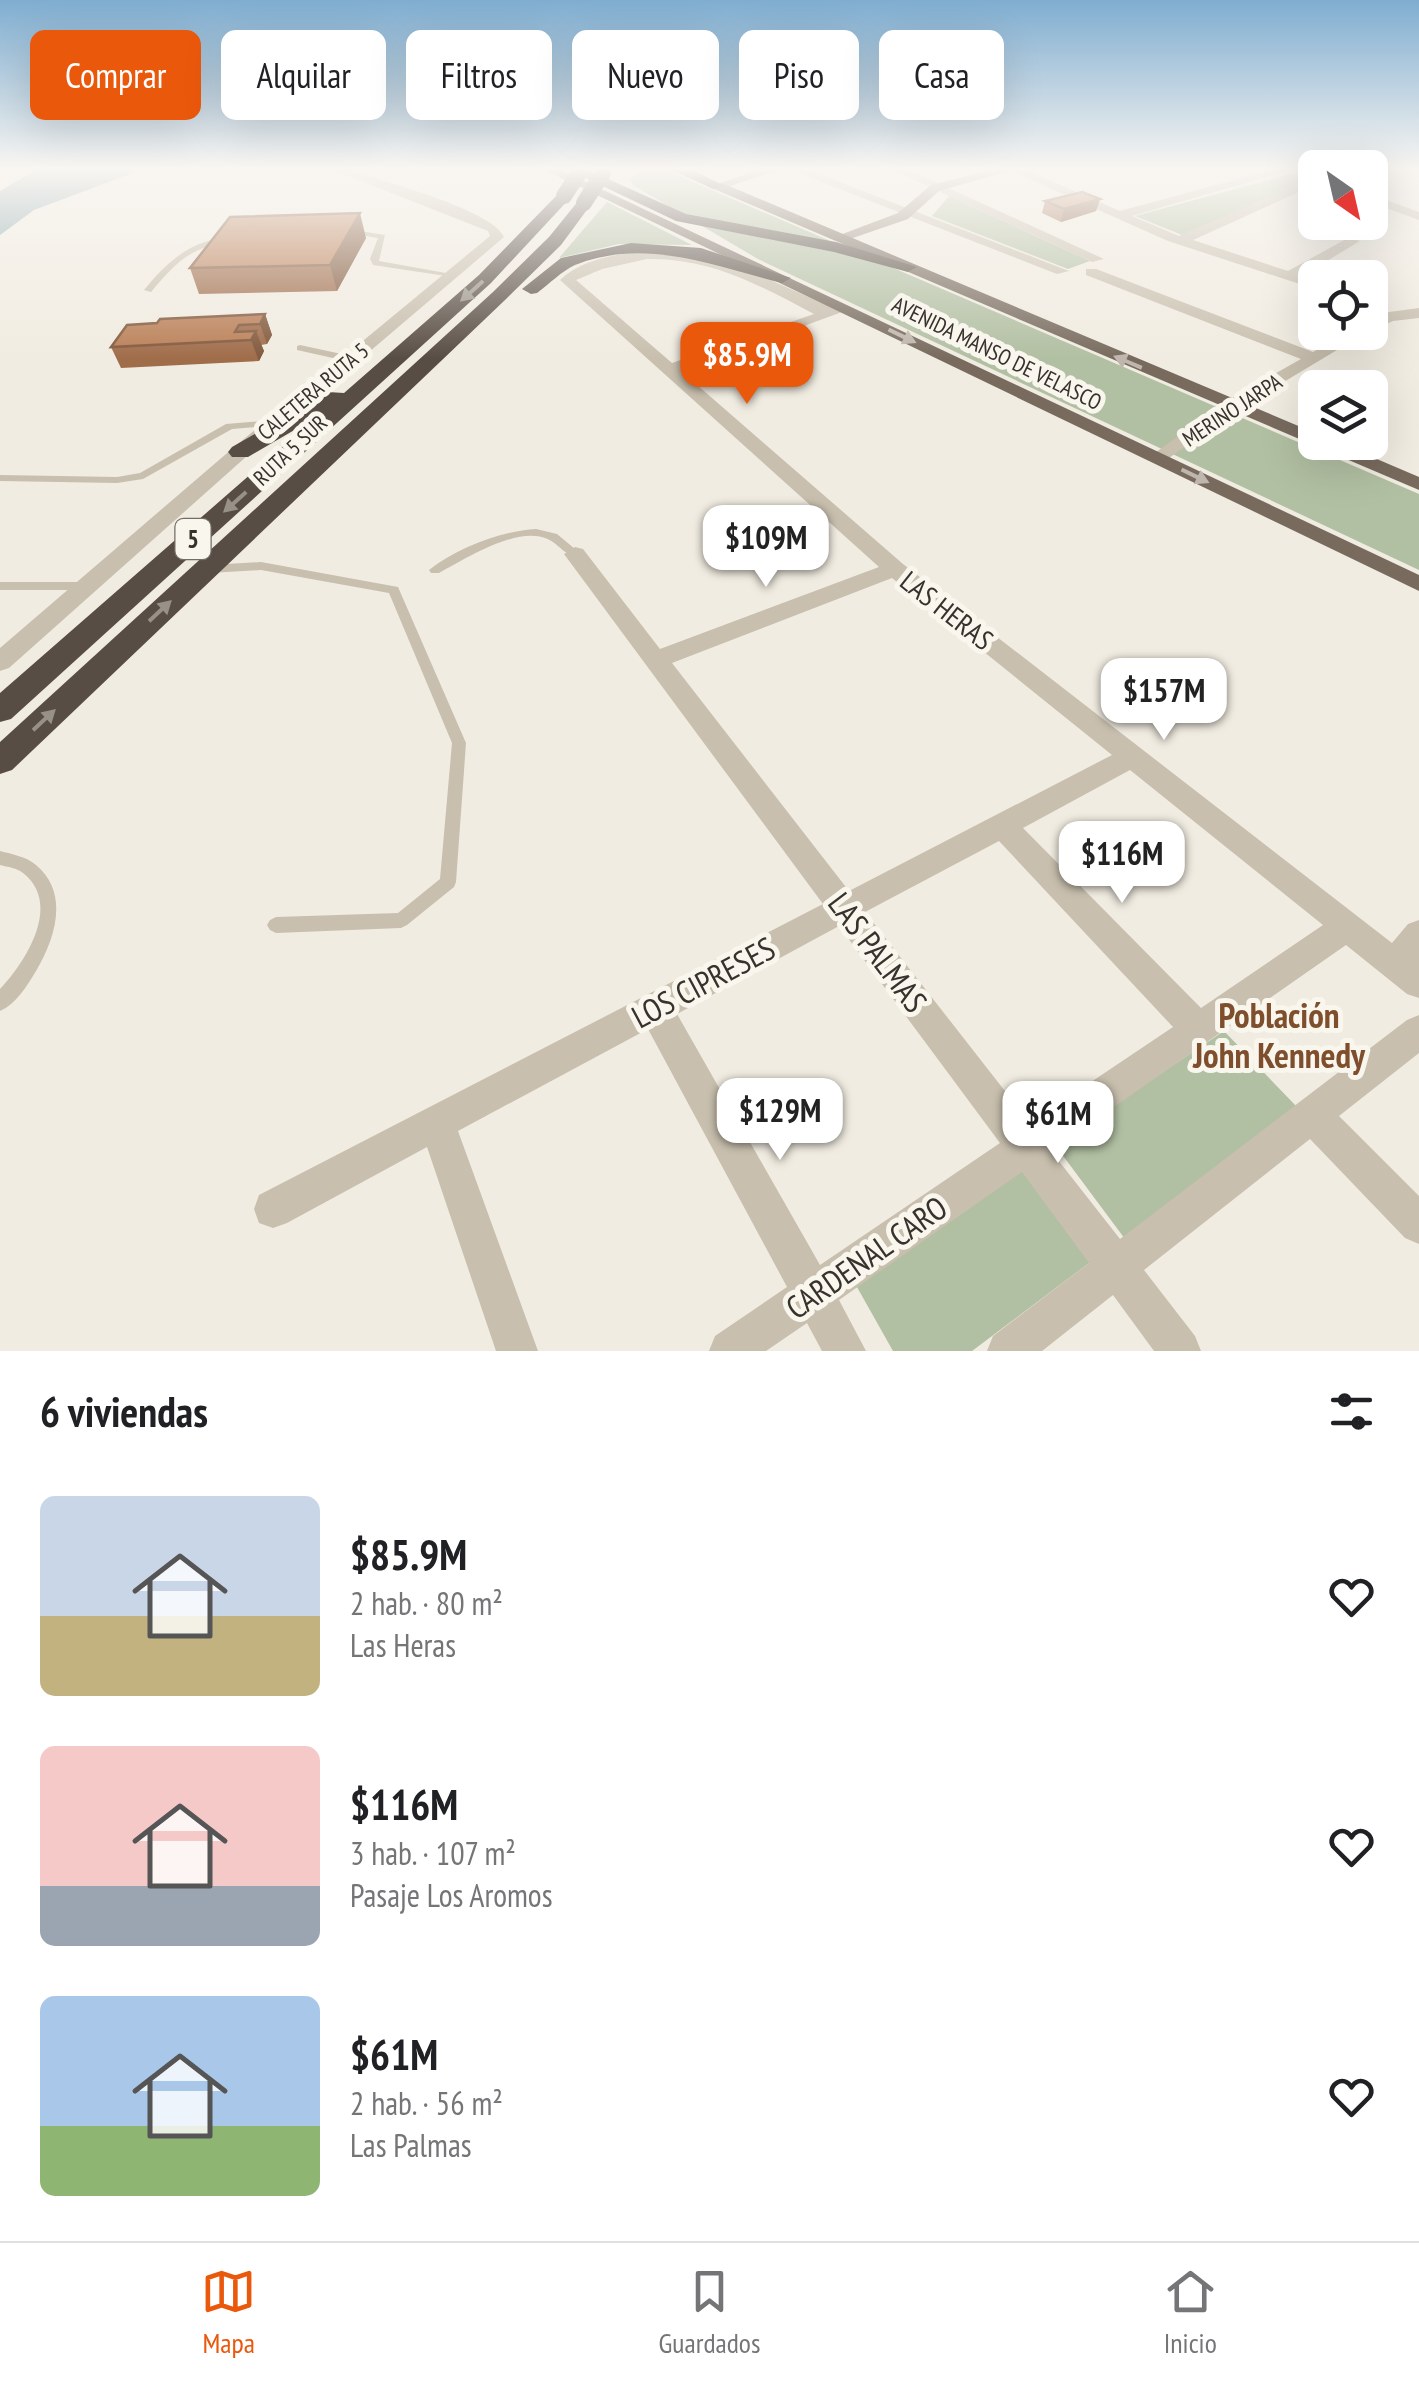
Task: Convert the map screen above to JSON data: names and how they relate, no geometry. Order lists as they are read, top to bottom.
{
  "streets": {
    "highway": ["RUTA 5 SUR", "5"],
    "main road": ["AVENIDA MANSO DE VELASCO"],
    "street": [
      "CALETERA RUTA 5",
      "MERINO JARPA",
      "LAS HERAS",
      "LAS PALMAS",
      "LOS CIPRESES",
      "CARDENAL CARO"
    ]
  },
  "crossings": [
    ["AVENIDA MANSO DE VELASCO", "MERINO JARPA"],
    ["AVENIDA MANSO DE VELASCO", "LAS HERAS"],
    ["LAS HERAS", "LOS CIPRESES"],
    ["LAS HERAS", "CARDENAL CARO"],
    ["LAS PALMAS", "LOS CIPRESES"],
    ["LAS PALMAS", "CARDENAL CARO"]
  ],
  "districts": ["Población John Kennedy"],
  "north": "bottom right",
  "page": {
    "chip": [
      "Comprar",
      "Alquilar",
      "Filtros",
      "Nuevo",
      "Piso",
      "Casa"
    ],
    "price": [
      "$85.9M",
      "$109M",
      "$157M",
      "$116M",
      "$129M",
      "$61M"
    ],
    "heading": "6 viviendas",
    "list": [
      {
        "name": "$85.9M",
        "note": "2 hab. · 80 m² · Las Heras"
      },
      {
        "name": "$116M",
        "note": "3 hab. · 107 m² · Pasaje Los Aromos"
      },
      {
        "name": "$61M",
        "note": "2 hab. · 56 m² · Las Palmas"
      }
    ],
    "tabs": ["Mapa", "Guardados", "Inicio"]
  }
}
